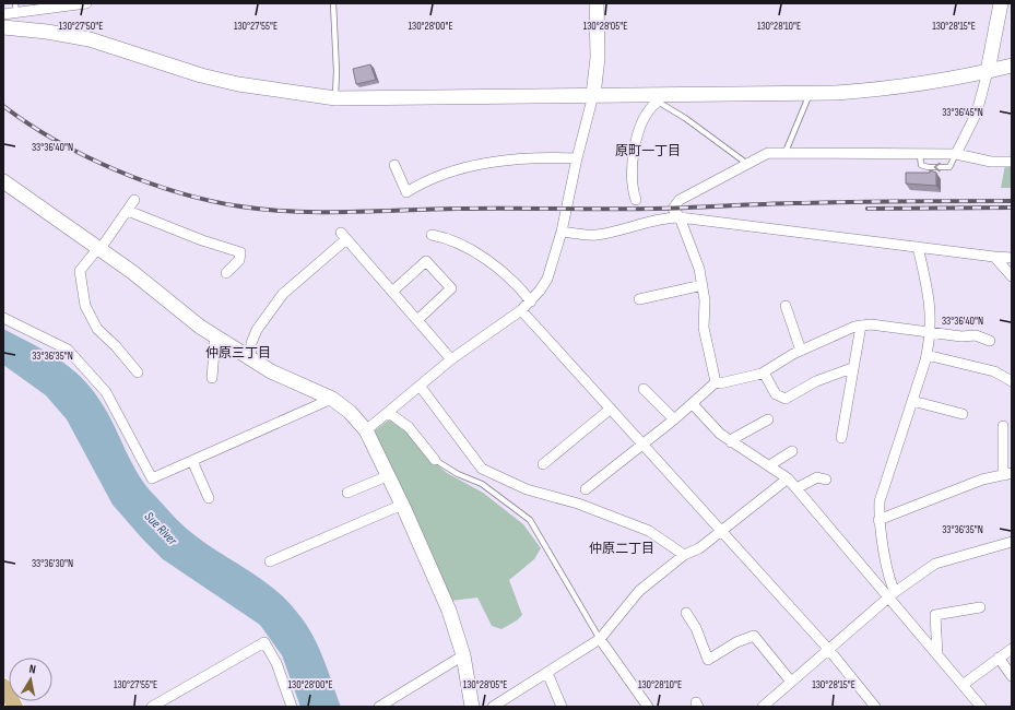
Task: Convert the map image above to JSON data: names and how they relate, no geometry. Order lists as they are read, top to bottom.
{
  "districts": ["原町一丁目", "仲原三丁目", "仲原二丁目"],
  "water": ["Sue River"],
  "north": "top",
  "coordinates": [
    "130°27'50\"E",
    "130°27'55\"E",
    "130°28'00\"E",
    "130°28'05\"E",
    "130°28'10\"E",
    "130°28'15\"E",
    "33°36'45\"N",
    "33°36'40\"N",
    "33°36'35\"N",
    "33°36'30\"N"
  ]
}
